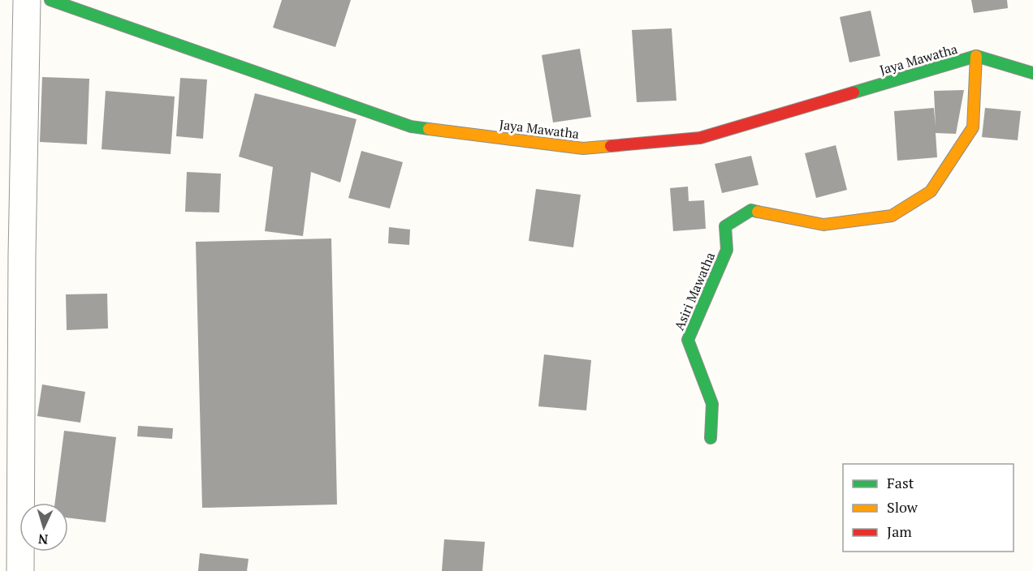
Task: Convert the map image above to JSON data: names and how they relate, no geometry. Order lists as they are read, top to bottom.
{
  "streets": {
    "street": ["Jaya Mawatha", "Asiri Mawatha"]
  },
  "crossings": [
    ["Jaya Mawatha", "Asiri Mawatha"]
  ],
  "legend": ["Fast", "Slow", "Jam"],
  "north": "bottom"
}
